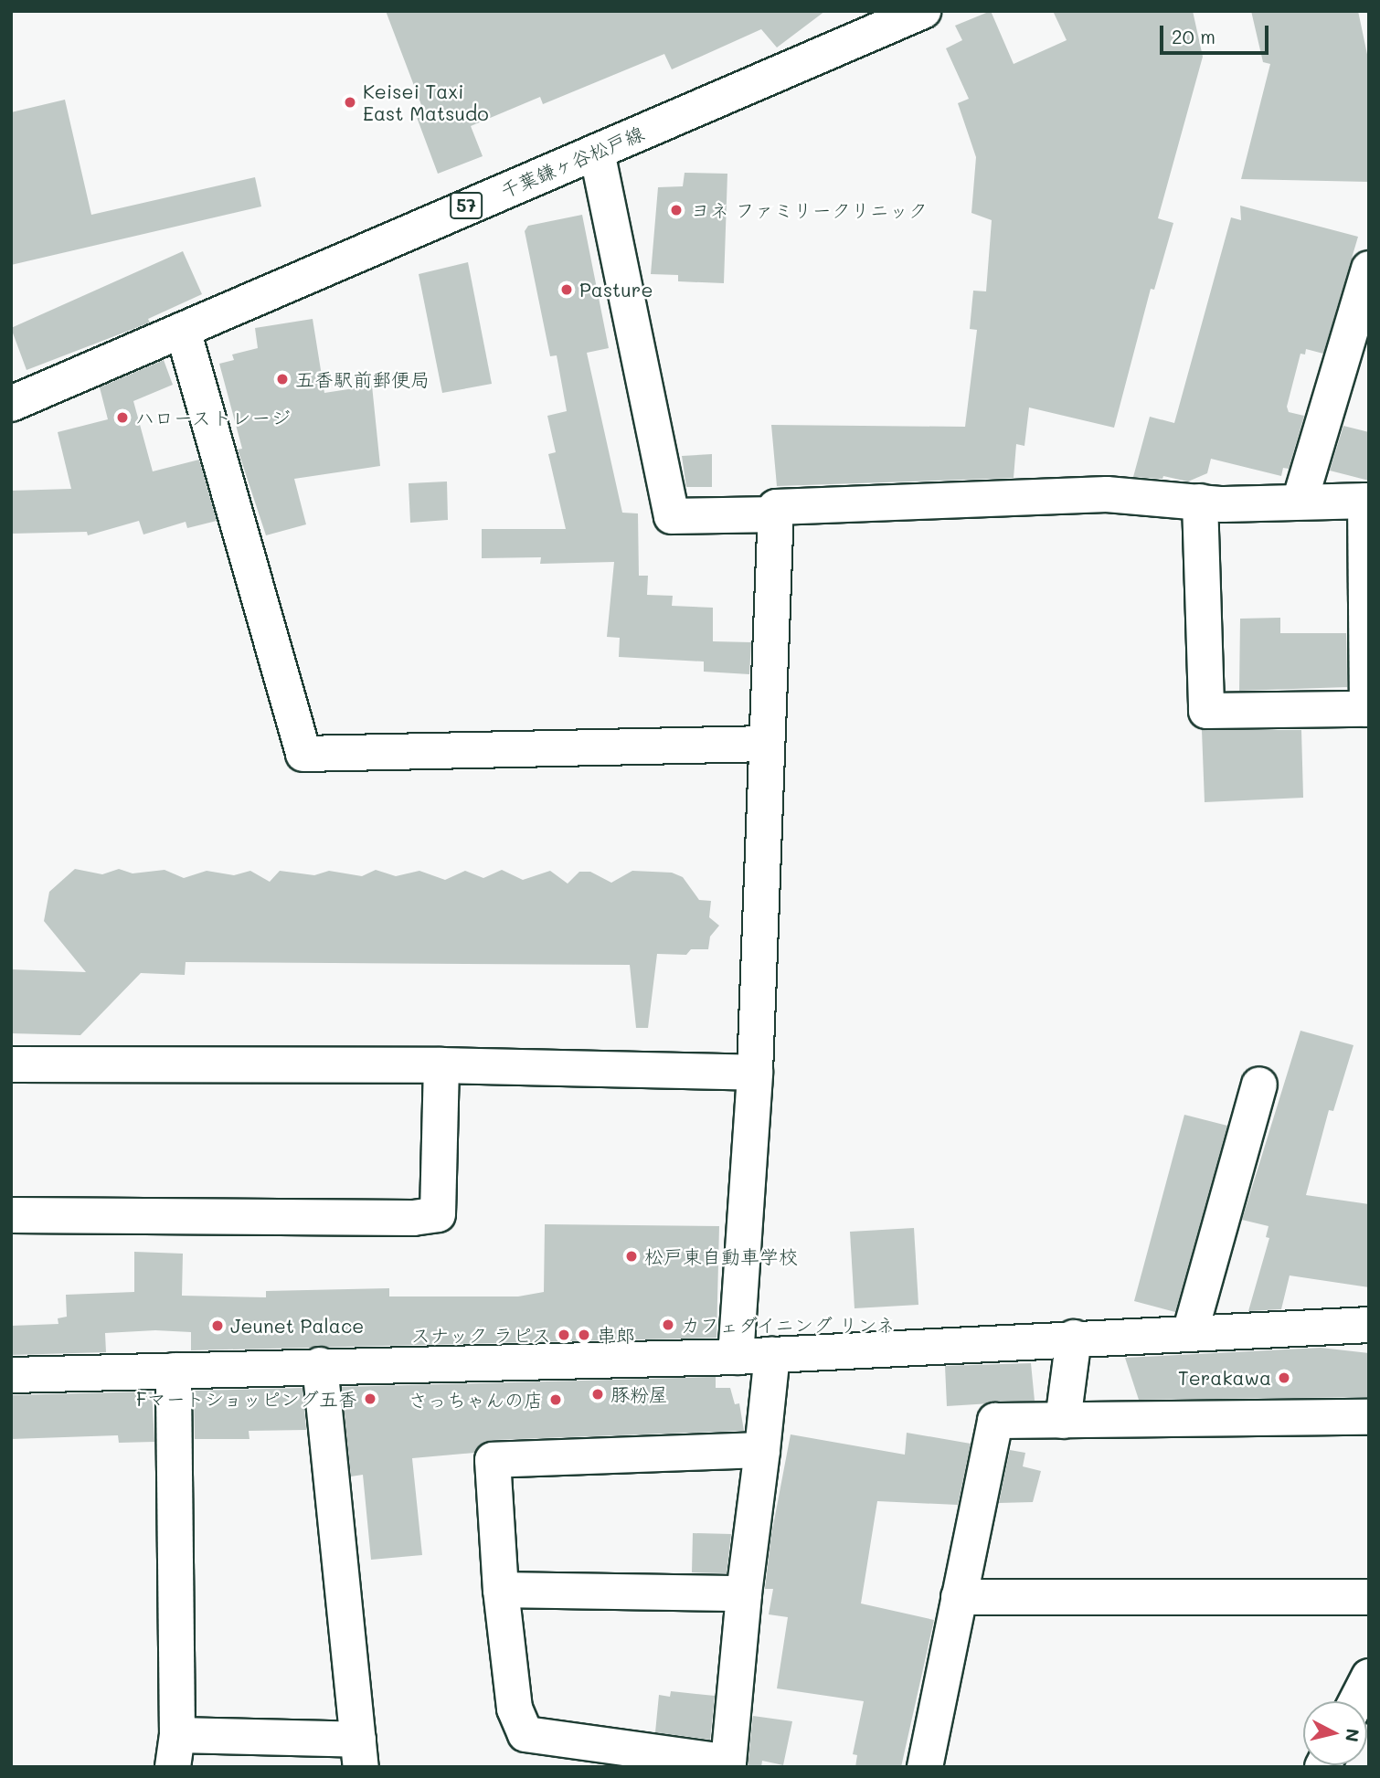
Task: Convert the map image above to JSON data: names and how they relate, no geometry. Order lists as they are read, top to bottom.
{
  "streets": {
    "street": ["千葉鎌ヶ谷松戸線", "57"]
  },
  "places": [
    "Keisei Taxi East Matsudo",
    "ヨネ ファミリークリニック",
    "Pasture",
    "五香駅前郵便局",
    "ハローストレージ",
    "松戸東自動車学校",
    "カフェダイニング リンネ",
    "Jeunet Palace",
    "スナック ラピス",
    "串郎",
    "Terakawa",
    "豚粉屋",
    "Fマートショッピング五香",
    "さっちゃんの店"
  ],
  "scale_bar": "20 m",
  "north": "right"
}
